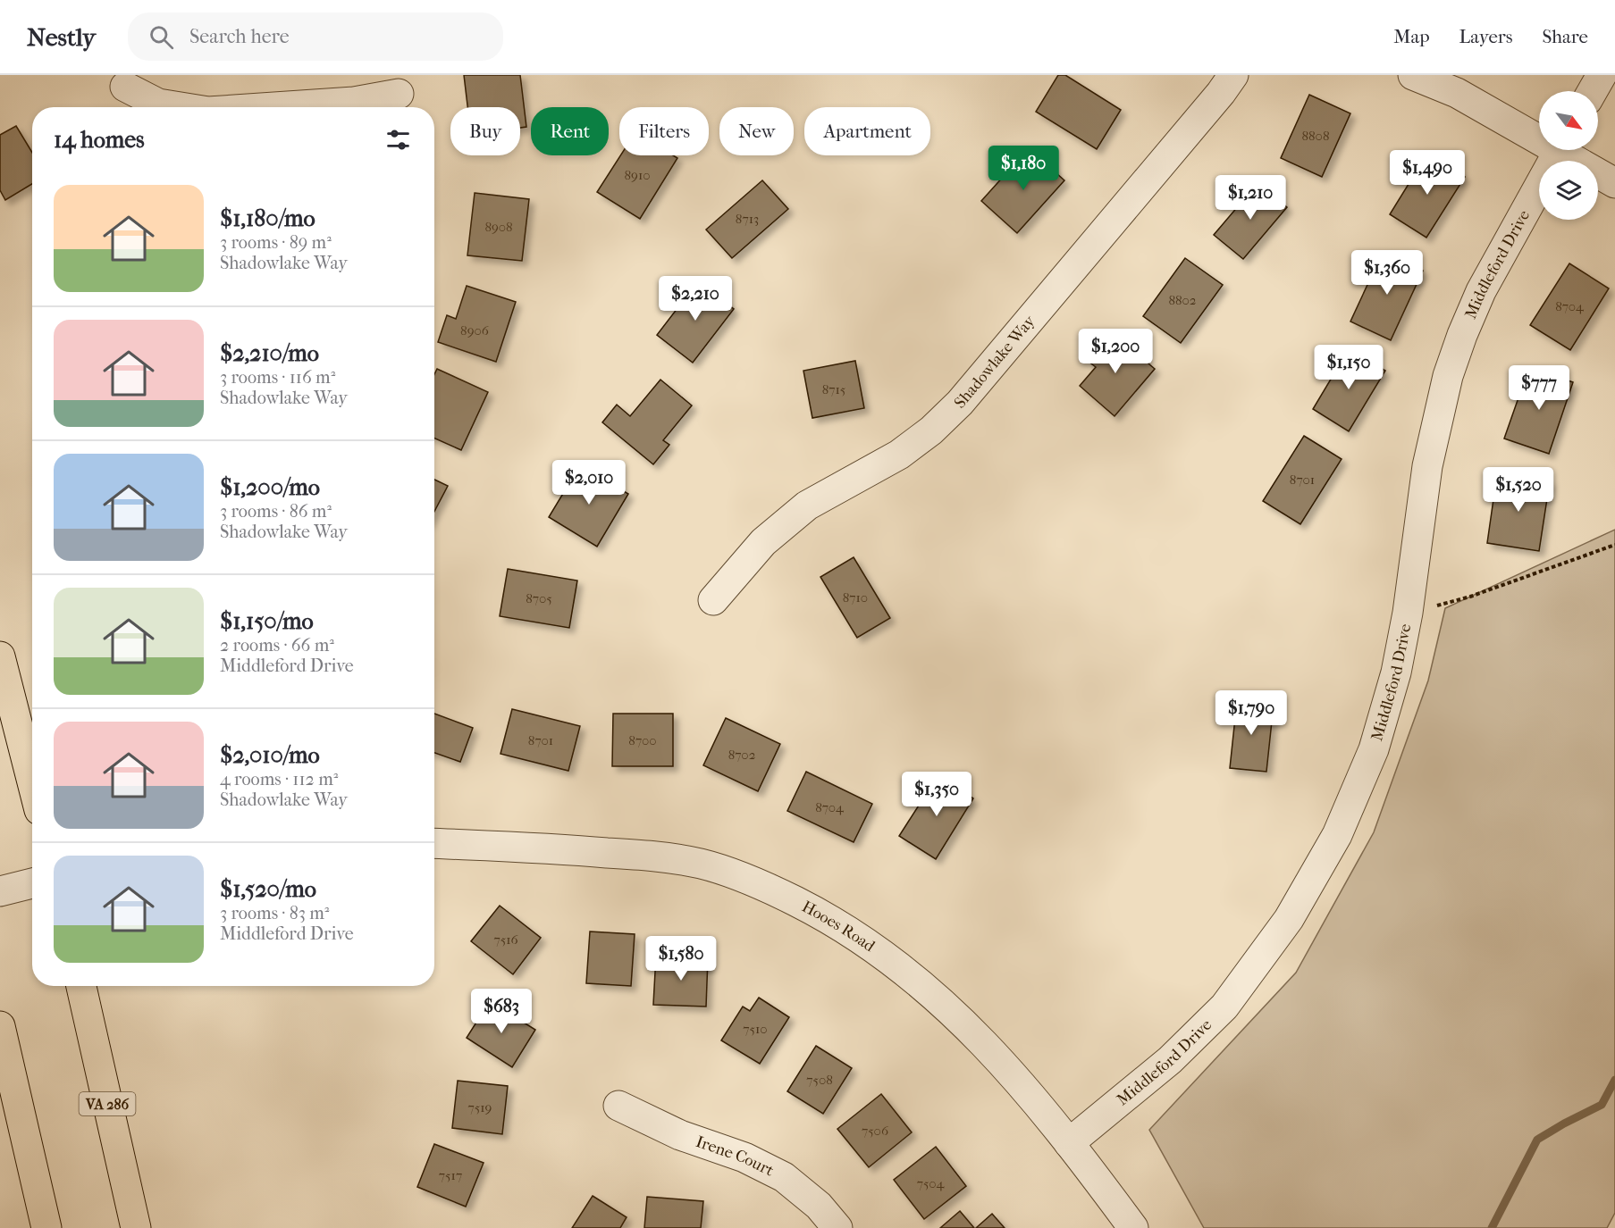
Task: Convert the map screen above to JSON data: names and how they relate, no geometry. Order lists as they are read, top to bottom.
{
  "streets": {
    "highway": ["VA 286"],
    "street": [
      "Middleford Drive",
      "Shadowlake Way",
      "Hooes Road",
      "Irene Court"
    ]
  },
  "crossings": [
    ["Middleford Drive", "Hooes Road"]
  ],
  "house_numbers": [
    "8808",
    "8910",
    "8713",
    "8908",
    "8802",
    "8704",
    "8906",
    "8715",
    "8701",
    "8710",
    "8705",
    "8701",
    "8700",
    "8702",
    "8704",
    "7516",
    "7510",
    "7508",
    "7519",
    "7506",
    "7517",
    "7504"
  ],
  "north": "bottom right",
  "page": {
    "header": "Nestly",
    "search": "Search here",
    "nav": ["Map", "Layers", "Share"],
    "chip": [
      "Buy",
      "Rent",
      "Filters",
      "New",
      "Apartment"
    ],
    "heading": "14 homes",
    "price": [
      "$1,180",
      "$1,490",
      "$1,210",
      "$1,360",
      "$2,210",
      "$1,200",
      "$1,150",
      "$777",
      "$2,010",
      "$1,520",
      "$1,790",
      "$1,350",
      "$1,580",
      "$683"
    ],
    "list": [
      {
        "name": "$1,180/mo",
        "note": "3 rooms · 89 m² · Shadowlake Way"
      },
      {
        "name": "$2,210/mo",
        "note": "3 rooms · 116 m² · Shadowlake Way"
      },
      {
        "name": "$1,200/mo",
        "note": "3 rooms · 86 m² · Shadowlake Way"
      },
      {
        "name": "$1,150/mo",
        "note": "2 rooms · 66 m² · Middleford Drive"
      },
      {
        "name": "$2,010/mo",
        "note": "4 rooms · 112 m² · Shadowlake Way"
      },
      {
        "name": "$1,520/mo",
        "note": "3 rooms · 83 m² · Middleford Drive"
      }
    ]
  }
}
